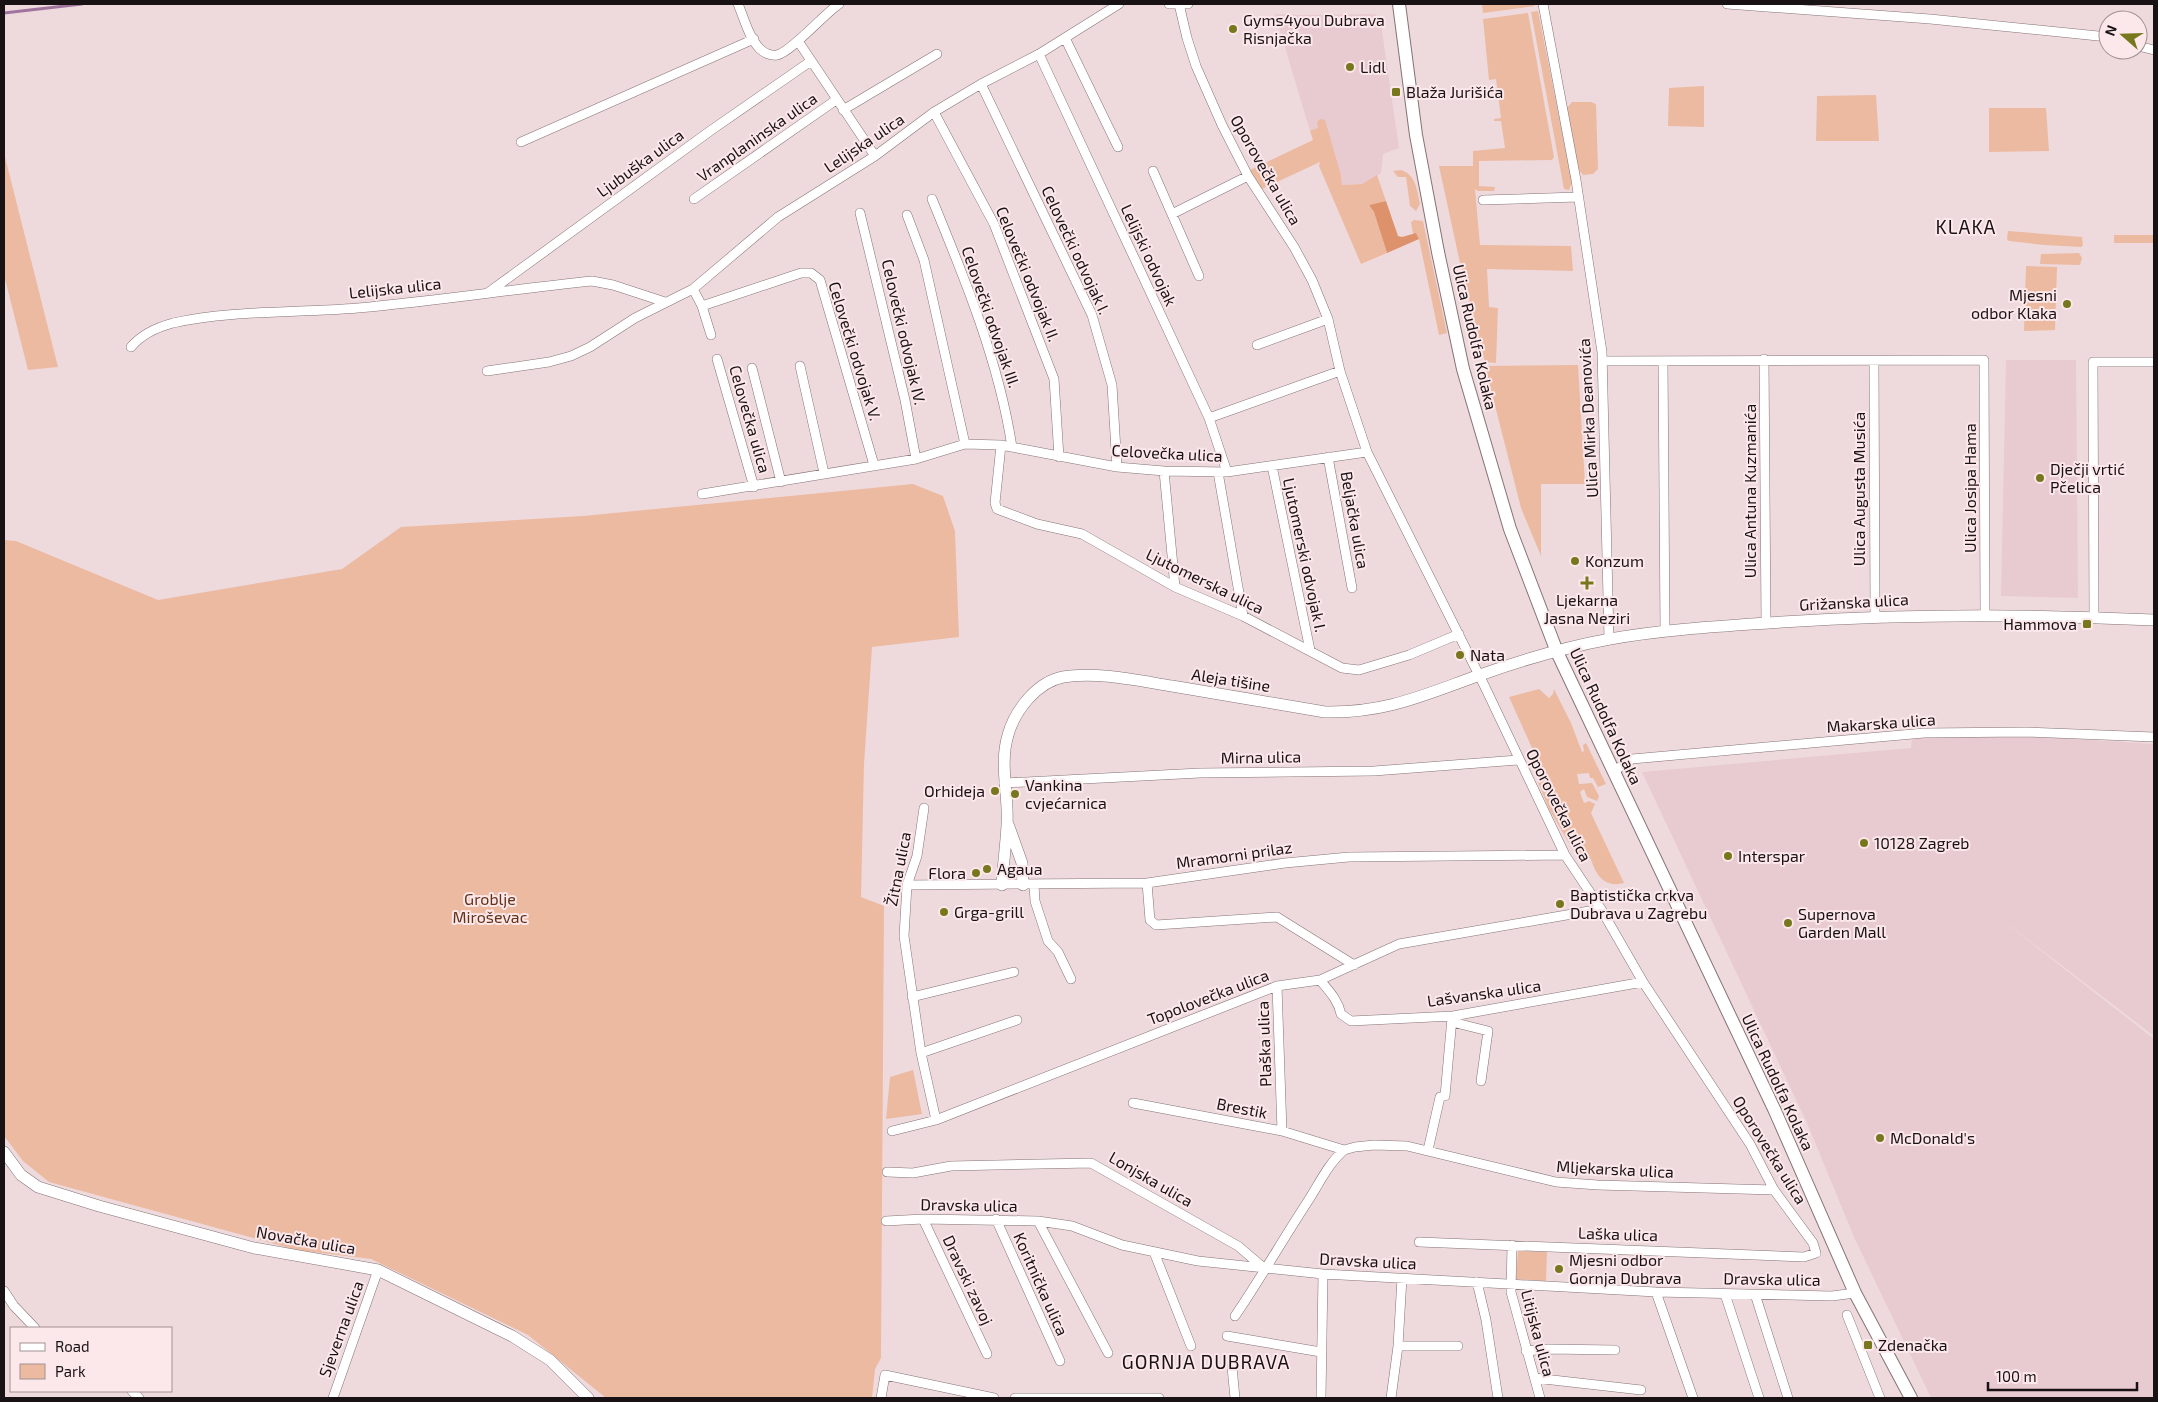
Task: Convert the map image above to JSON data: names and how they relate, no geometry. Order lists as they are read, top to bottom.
{
  "streets": {
    "main road": ["Ulica Rudolfa Kolaka"],
    "street": [
      "Vranplaninska ulica",
      "Lelijska ulica",
      "Ljubuška ulica",
      "Oporovečka ulica",
      "Celovečki odvojak I.",
      "Lelijski odvojak",
      "Celovečki odvojak II.",
      "Celovečki odvojak III.",
      "Celovečki odvojak IV.",
      "Celovečki odvojak V.",
      "Ulica Mirka Deanovića",
      "Celovečka ulica",
      "Ulica Josipa Hama",
      "Ulica Augusta Musića",
      "Ulica Antuna Kuzmanića",
      "Beljačka ulica",
      "Ljutomerski odvojak I.",
      "Ljutomerska ulica",
      "Grižanska ulica",
      "Aleja tišine",
      "Makarska ulica",
      "Mirna ulica",
      "Mramorni prilaz",
      "Žitna ulica",
      "Lašvanska ulica",
      "Topolovečka ulica",
      "Plaška ulica",
      "Brestik",
      "Mljekarska ulica",
      "Lonjska ulica",
      "Dravska ulica",
      "Laška ulica",
      "Novačka ulica",
      "Dravski zavoj",
      "Koritnička ulica",
      "Sjeverna ulica",
      "Litijska ulica"
    ]
  },
  "crossings": [
    ["Vranplaninska ulica", "Lelijska ulica"],
    ["Vranplaninska ulica", "Ljubuška ulica"],
    ["Lelijska ulica", "Ljubuška ulica"],
    ["Lelijska ulica", "Celovečki odvojak I."],
    ["Lelijska ulica", "Lelijski odvojak"],
    ["Lelijska ulica", "Celovečki odvojak II."],
    ["Oporovečka ulica", "Celovečka ulica"],
    ["Oporovečka ulica", "Ljutomerska ulica"],
    ["Oporovečka ulica", "Aleja tišine"],
    ["Oporovečka ulica", "Mirna ulica"],
    ["Oporovečka ulica", "Mramorni prilaz"],
    ["Oporovečka ulica", "Lašvanska ulica"],
    ["Oporovečka ulica", "Topolovečka ulica"],
    ["Oporovečka ulica", "Mljekarska ulica"],
    ["Oporovečka ulica", "Laška ulica"],
    ["Celovečki odvojak I.", "Celovečka ulica"],
    ["Lelijski odvojak", "Celovečka ulica"],
    ["Lelijski odvojak", "Ljutomerska ulica"],
    ["Celovečki odvojak II.", "Celovečka ulica"],
    ["Celovečki odvojak III.", "Celovečka ulica"],
    ["Celovečki odvojak IV.", "Celovečka ulica"],
    ["Ulica Rudolfa Kolaka", "Grižanska ulica"],
    ["Ulica Rudolfa Kolaka", "Aleja tišine"],
    ["Ulica Rudolfa Kolaka", "Makarska ulica"],
    ["Ulica Rudolfa Kolaka", "Dravska ulica"],
    ["Celovečki odvojak V.", "Celovečka ulica"],
    ["Ulica Mirka Deanovića", "Grižanska ulica"],
    ["Celovečka ulica", "Beljačka ulica"],
    ["Celovečka ulica", "Ljutomerski odvojak I."],
    ["Celovečka ulica", "Ljutomerska ulica"],
    ["Ulica Josipa Hama", "Ulica Augusta Musića"],
    ["Ulica Josipa Hama", "Grižanska ulica"],
    ["Ulica Augusta Musića", "Grižanska ulica"],
    ["Ulica Antuna Kuzmanića", "Grižanska ulica"],
    ["Ljutomerski odvojak I.", "Ljutomerska ulica"],
    ["Grižanska ulica", "Aleja tišine"],
    ["Aleja tišine", "Mirna ulica"],
    ["Aleja tišine", "Mramorni prilaz"],
    ["Mramorni prilaz", "Žitna ulica"],
    ["Žitna ulica", "Topolovečka ulica"],
    ["Lašvanska ulica", "Topolovečka ulica"],
    ["Topolovečka ulica", "Plaška ulica"],
    ["Plaška ulica", "Brestik"],
    ["Brestik", "Mljekarska ulica"],
    ["Lonjska ulica", "Dravska ulica"],
    ["Dravska ulica", "Dravski zavoj"],
    ["Dravska ulica", "Koritnička ulica"],
    ["Dravska ulica", "Litijska ulica"],
    ["Laška ulica", "Litijska ulica"],
    ["Novačka ulica", "Sjeverna ulica"]
  ],
  "districts": ["KLAKA", "GORNJA DUBRAVA"],
  "parks": ["Groblje Miroševac"],
  "places": {
    "other": [
      "Gyms4you Dubrava Risnjačka",
      "Lidl",
      "Mjesni odbor Klaka",
      "Dječji vrtić Pčelica",
      "Konzum",
      "Nata",
      "Orhideja",
      "Vankina cvjećarnica",
      "10128 Zagreb",
      "Interspar",
      "Agaua",
      "Flora",
      "Baptistička crkva Dubrava u Zagrebu",
      "Grga-grill",
      "Supernova Garden Mall",
      "McDonald's",
      "Mjesni odbor Gornja Dubrava"
    ],
    "transit": ["Blaža Jurišića", "Hammova", "Zdenačka"],
    "health": ["Ljekarna Jasna Neziri"]
  },
  "legend": ["Road", "Park"],
  "scale_bar": "100 m",
  "north": "left"
}
